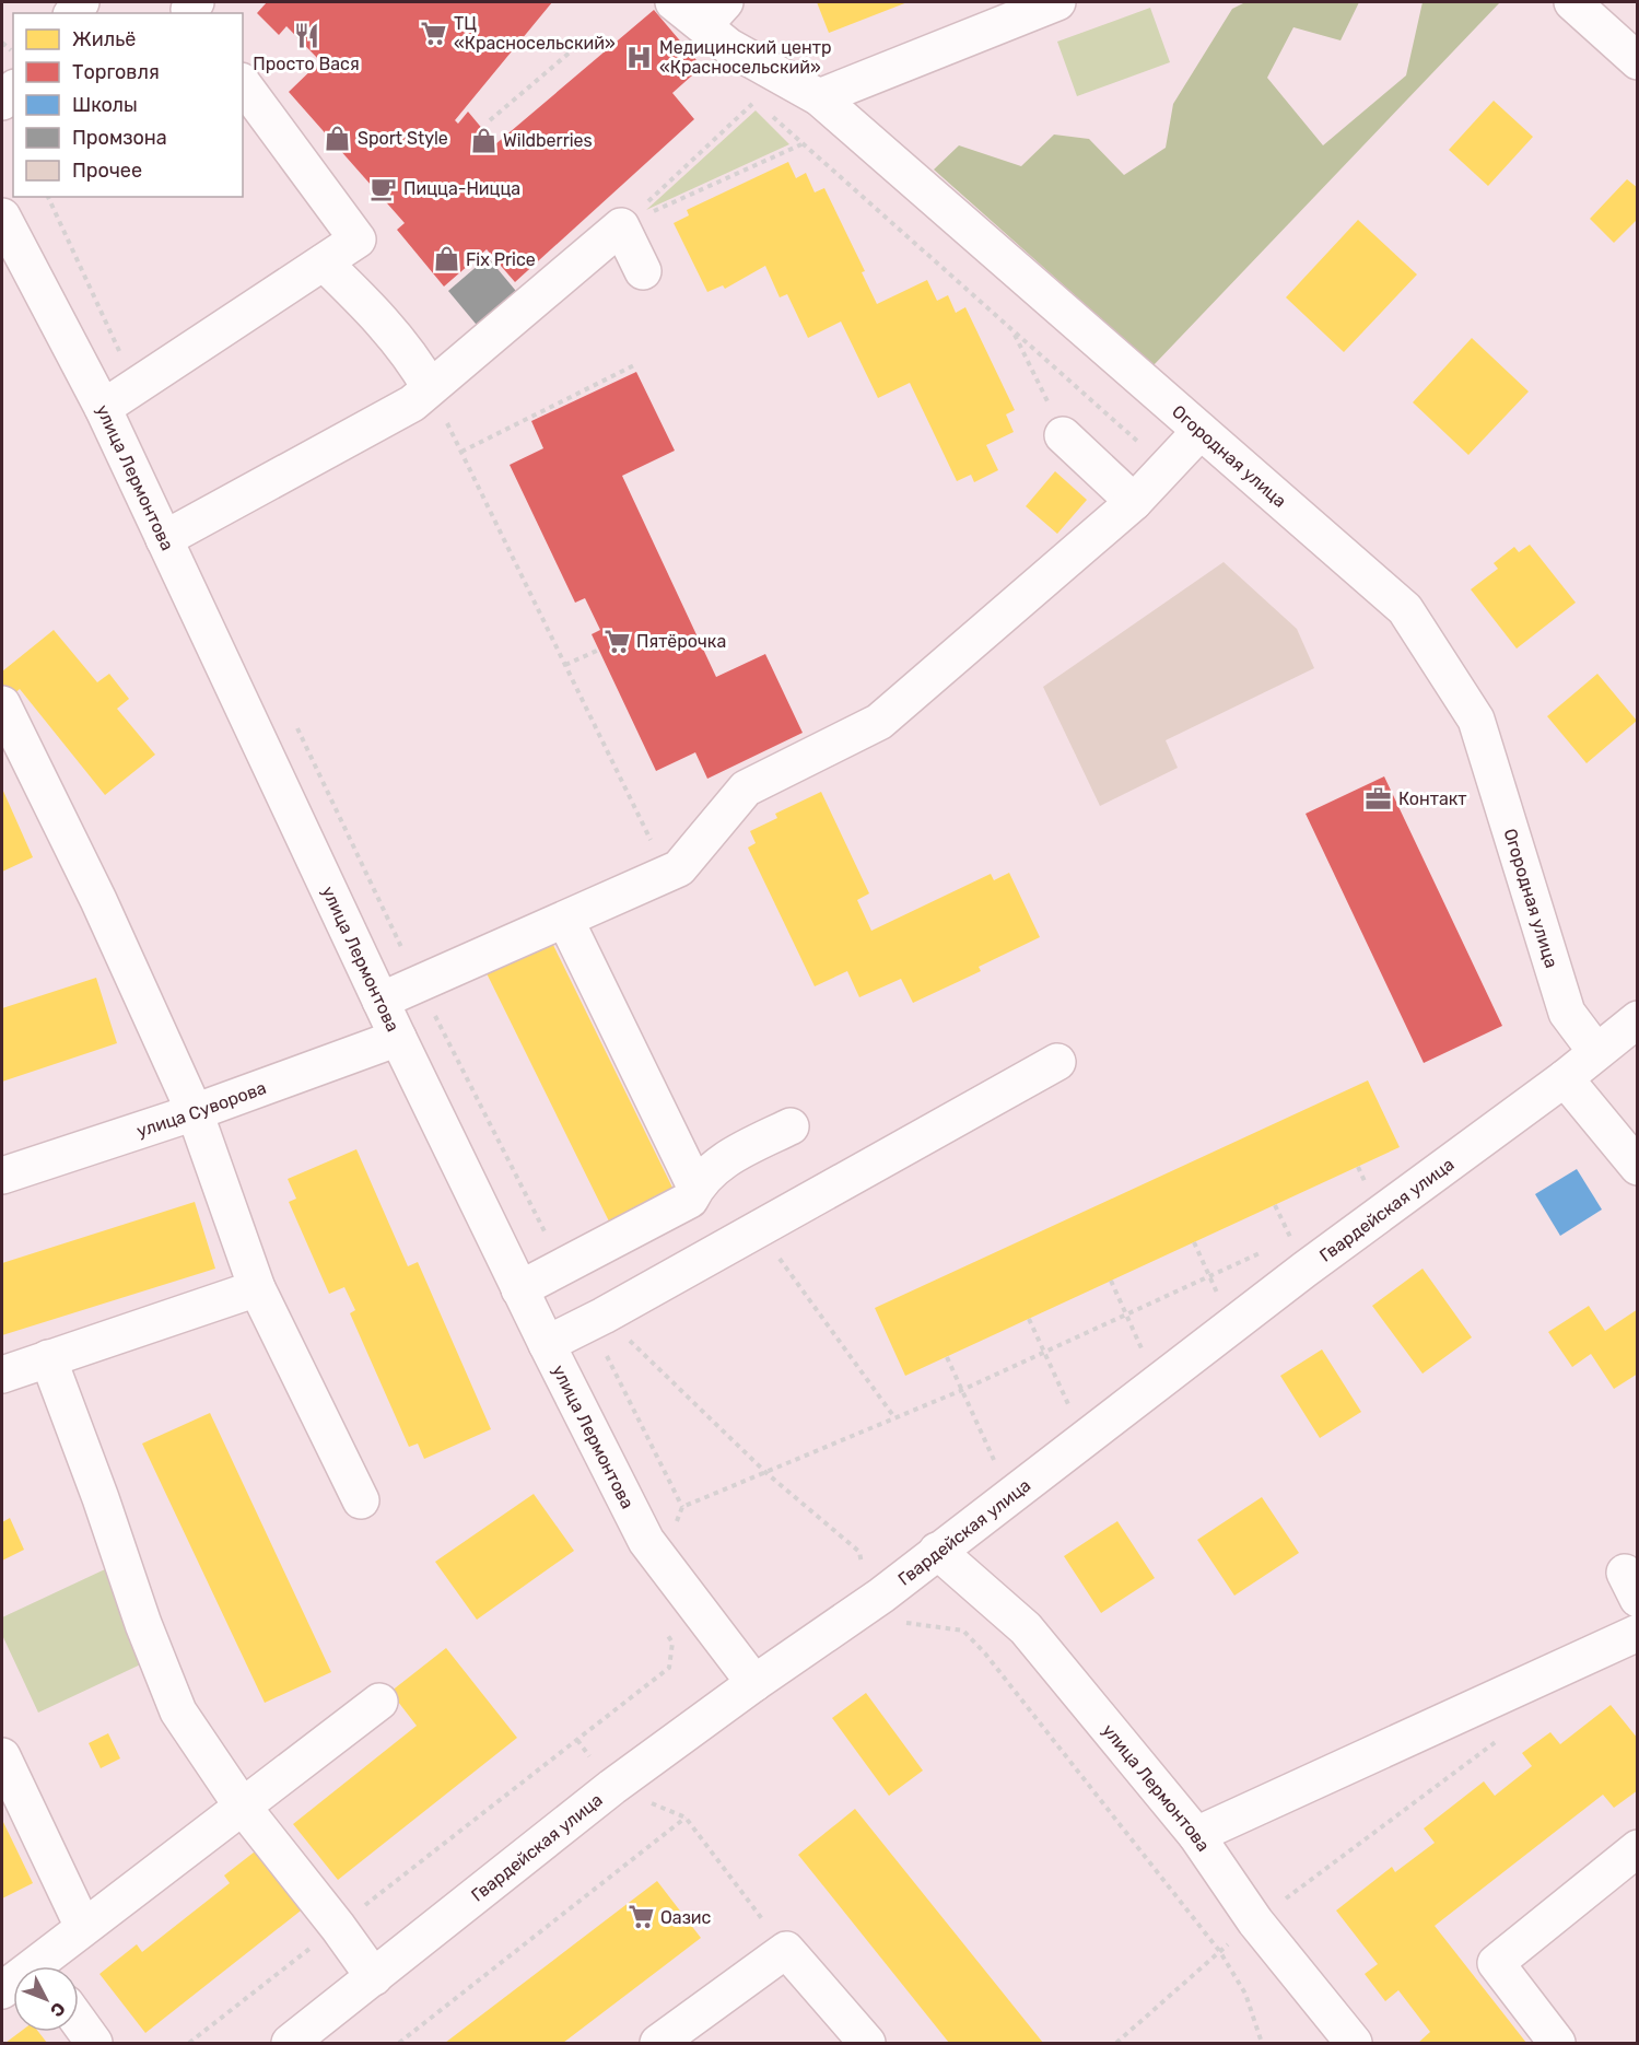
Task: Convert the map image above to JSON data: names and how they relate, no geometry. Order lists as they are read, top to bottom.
{
  "streets": {
    "street": [
      "Огородная улица",
      "улица Лермонтова",
      "улица Суворова",
      "Гвардейская улица"
    ]
  },
  "crossings": [
    ["Огородная улица", "Гвардейская улица"],
    ["улица Лермонтова", "улица Суворова"],
    ["улица Лермонтова", "Гвардейская улица"]
  ],
  "places": {
    "supermarket": ["ТЦ «Красносельский»", "Пятёрочка", "Оазис"],
    "restaurant": ["Просто Вася"],
    "hospital": ["Медицинский центр «Красносельский»"],
    "shop": ["Sport Style", "Wildberries", "Fix Price"],
    "cafe": ["Пицца-Ницца"],
    "office": ["Контакт"]
  },
  "legend": [
    "Жильё",
    "Торговля",
    "Школы",
    "Промзона",
    "Прочее"
  ],
  "north": "bottom right"
}
